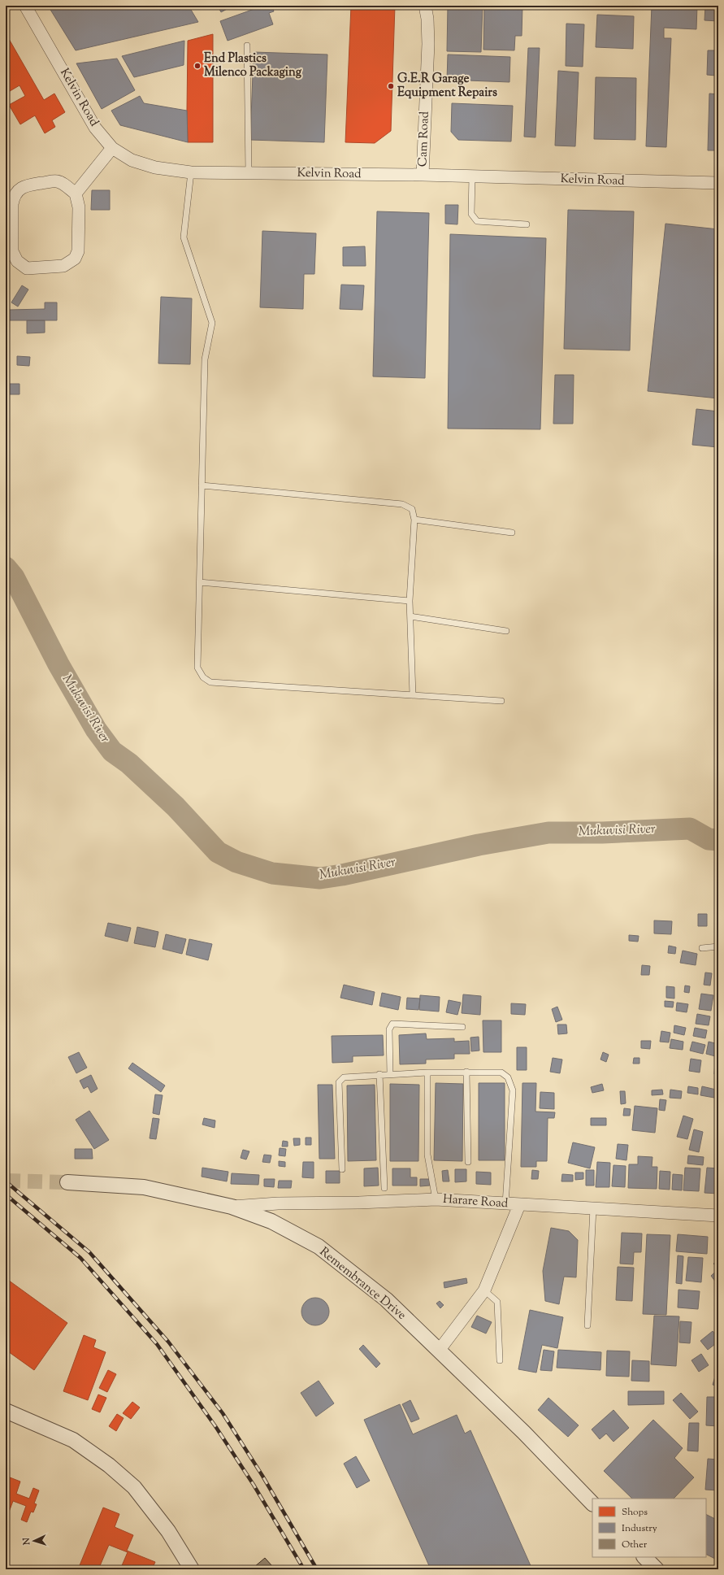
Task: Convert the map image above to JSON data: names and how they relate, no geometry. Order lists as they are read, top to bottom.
{
  "streets": {
    "street": [
      "Kelvin Road",
      "Cam Road",
      "Harare Road",
      "Remembrance Drive"
    ]
  },
  "crossings": [
    ["Kelvin Road", "Cam Road"],
    ["Harare Road", "Remembrance Drive"]
  ],
  "water": ["Mukuvisi River"],
  "places": ["End Plastics Milenco Packaging", "G.E.R Garage Equipment Repairs"],
  "legend": ["Shops", "Industry", "Other"],
  "north": "left"
}
